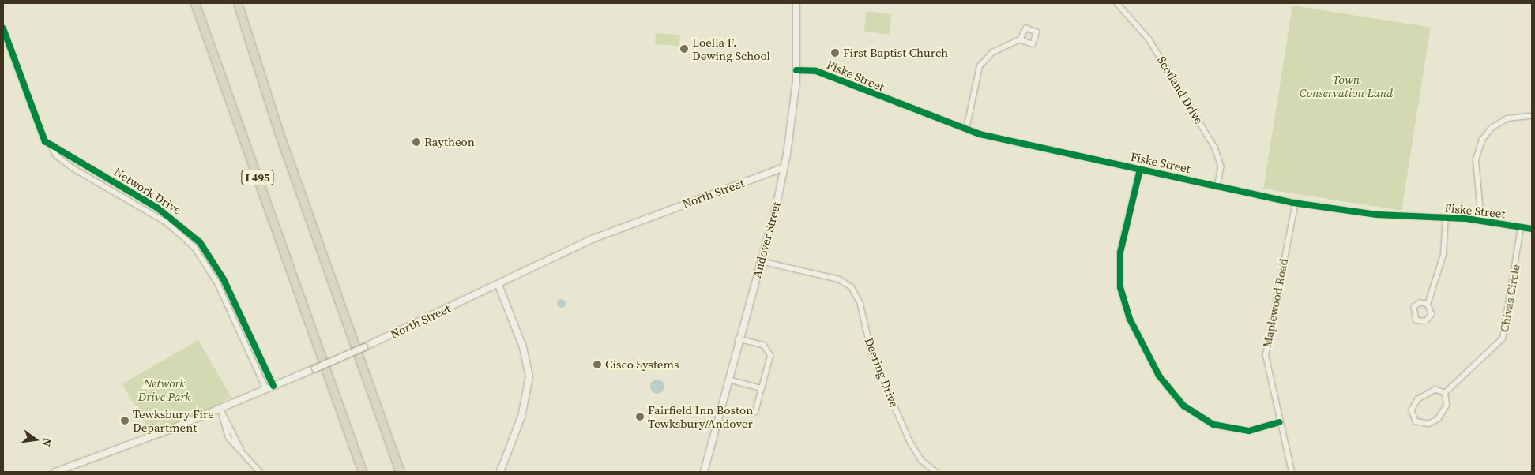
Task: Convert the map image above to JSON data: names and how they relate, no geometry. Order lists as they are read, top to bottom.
{
  "streets": {
    "highway": ["I 495"],
    "main road": ["North Street", "Andover Street"],
    "street": [
      "Fiske Street",
      "Scotland Drive",
      "Network Drive",
      "Chivas Circle",
      "Maplewood Road",
      "Deering Drive"
    ]
  },
  "crossings": [
    ["Fiske Street", "Scotland Drive"],
    ["Fiske Street", "Andover Street"],
    ["Fiske Street", "Chivas Circle"],
    ["Fiske Street", "Maplewood Road"],
    ["Network Drive", "North Street"],
    ["North Street", "Andover Street"],
    ["Andover Street", "Deering Drive"]
  ],
  "parks": ["Town Conservation Land", "Network Drive Park"],
  "places": [
    "Loella F. Dewing School",
    "First Baptist Church",
    "Raytheon",
    "Cisco Systems",
    "Fairfield Inn Boston Tewksbury/Andover",
    "Tewksbury Fire Department"
  ],
  "north": "right"
}
